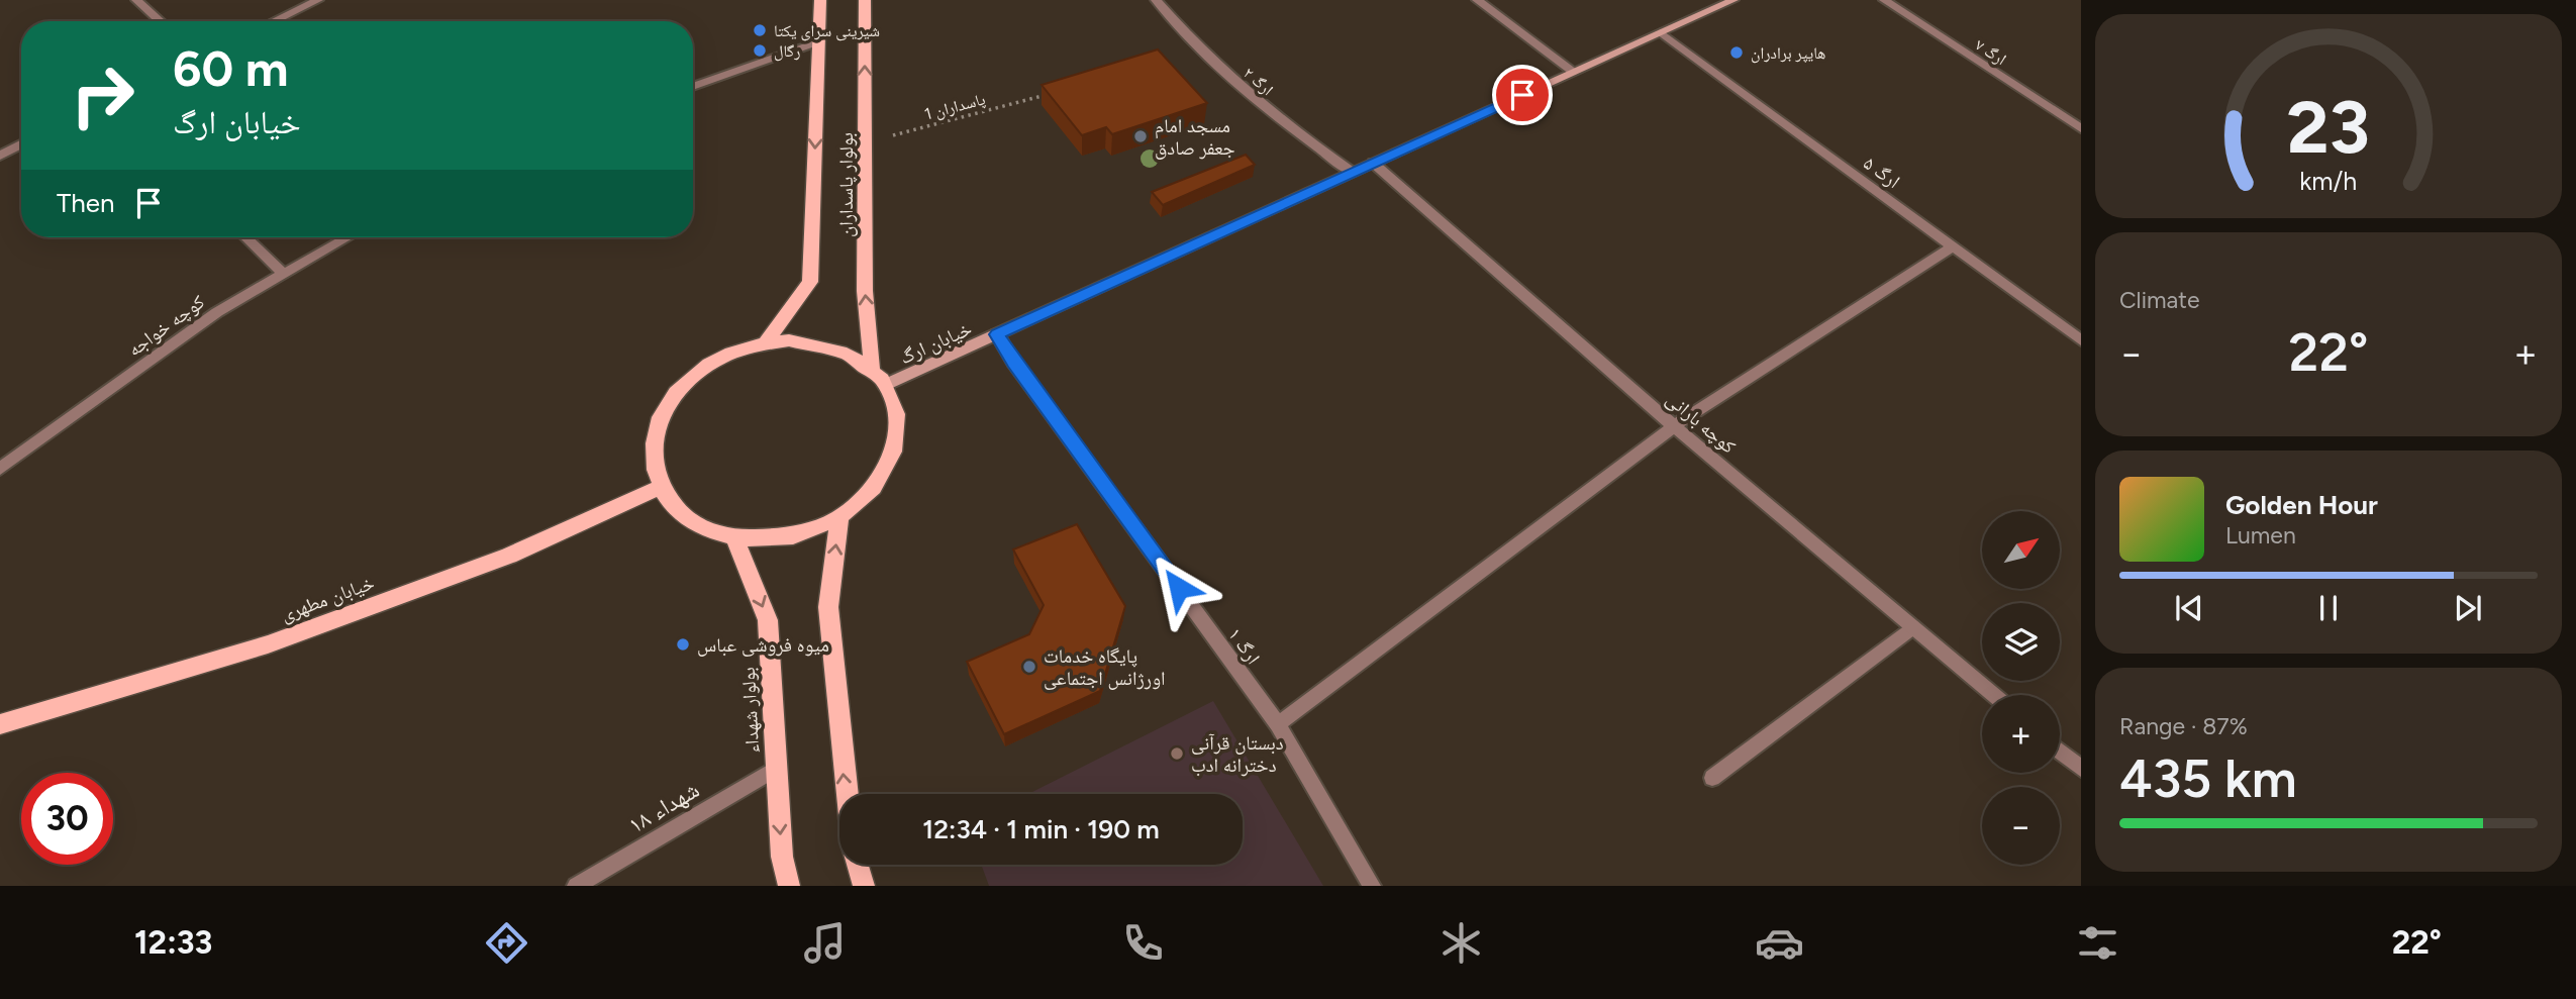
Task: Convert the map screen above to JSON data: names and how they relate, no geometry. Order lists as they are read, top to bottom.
{
  "streets": {
    "main road": [
      "بولوار پاسداران",
      "خیابان ارگ",
      "خیابان مطهری",
      "بولوار شهداء"
    ],
    "street": [
      "ارگ ۷",
      "ارگ ۲",
      "ارگ ۵",
      "کوچه خواجه",
      "کوچه بارانی",
      "ارگ ۱",
      "شهداء ۱۸"
    ],
    "path": ["پاسداران 1"]
  },
  "crossings": [
    ["ارگ ۲", "خیابان ارگ"],
    ["پاسداران 1", "بولوار پاسداران"],
    ["ارگ ۵", "خیابان ارگ"],
    ["بولوار پاسداران", "خیابان ارگ"],
    ["بولوار پاسداران", "خیابان مطهری"],
    ["بولوار پاسداران", "بولوار شهداء"],
    ["خیابان ارگ", "کوچه بارانی"],
    ["خیابان ارگ", "خیابان مطهری"],
    ["خیابان ارگ", "ارگ ۱"],
    ["خیابان ارگ", "بولوار شهداء"],
    ["خیابان مطهری", "بولوار شهداء"],
    ["بولوار شهداء", "شهداء ۱۸"]
  ],
  "places": [
    "شیرینی سرای یکتا",
    "رگال",
    "هایپر برادران",
    "مسجد امام جعفر صادق",
    "میوه فروشی عباس",
    "پایگاه خدمات اورژانس اجتماعی",
    "دبستان قرآنی دخترانه ادب"
  ],
  "north": "top right",
  "page": {
    "turn": ["60 m", "خیابان ارگ"],
    "then": "Then",
    "tile": [
      "Climate",
      ["Range · 87%", "435 km"]
    ],
    "heat": ["−", "22°", "+"],
    "song": ["Golden Hour", "Lumen"],
    "map_buttons": ["+", "−"],
    "limit": "30",
    "trip": "12:34 · 1 min · 190 m",
    "tabs": ["12:33", "22°"],
    "gauge": ["23", "km/h"]
  }
}
